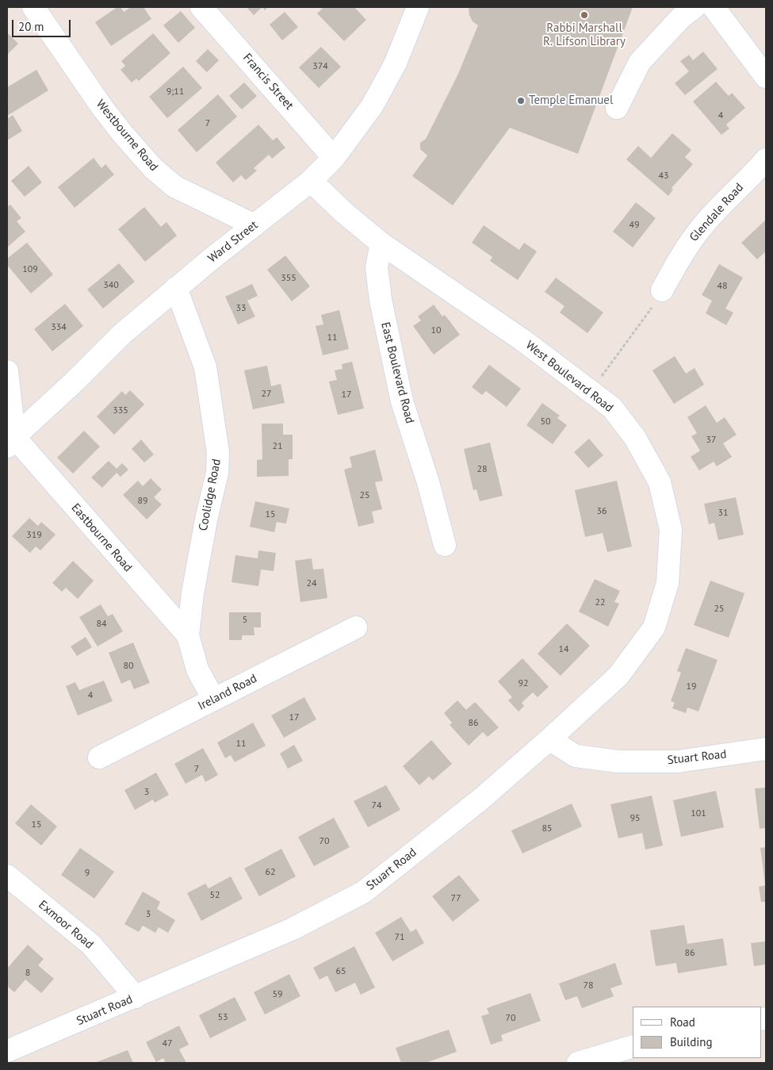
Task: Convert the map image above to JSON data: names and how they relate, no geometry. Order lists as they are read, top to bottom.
{
  "streets": {
    "street": [
      "Francis Street",
      "Westbourne Road",
      "Glendale Road",
      "Ward Street",
      "East Boulevard Road",
      "West Boulevard Road",
      "Coolidge Road",
      "Eastbourne Road",
      "Ireland Road",
      "Stuart Road",
      "Exmoor Road"
    ]
  },
  "crossings": [
    ["Francis Street", "Ward Street"],
    ["Westbourne Road", "Ward Street"],
    ["Ward Street", "West Boulevard Road"],
    ["Ward Street", "Coolidge Road"],
    ["Ward Street", "Eastbourne Road"],
    ["East Boulevard Road", "West Boulevard Road"],
    ["West Boulevard Road", "Stuart Road"],
    ["Coolidge Road", "Eastbourne Road"],
    ["Eastbourne Road", "Ireland Road"],
    ["Stuart Road", "Exmoor Road"]
  ],
  "places": ["Rabbi Marshall R. Lifson Library", "Temple Emanuel"],
  "house_numbers": [
    "374",
    "9;11",
    "4",
    "7",
    "43",
    "49",
    "109",
    "355",
    "340",
    "48",
    "33",
    "334",
    "10",
    "11",
    "27",
    "17",
    "335",
    "50",
    "37",
    "21",
    "28",
    "25",
    "89",
    "36",
    "31",
    "15",
    "319",
    "24",
    "22",
    "25",
    "5",
    "84",
    "14",
    "80",
    "92",
    "19",
    "4",
    "17",
    "86",
    "11",
    "7",
    "3",
    "74",
    "101",
    "95",
    "15",
    "85",
    "70",
    "62",
    "9",
    "52",
    "77",
    "3",
    "71",
    "86",
    "65",
    "8",
    "78",
    "59",
    "53",
    "70",
    "47"
  ],
  "legend": ["Road", "Building"],
  "scale_bar": "20 m"
}
